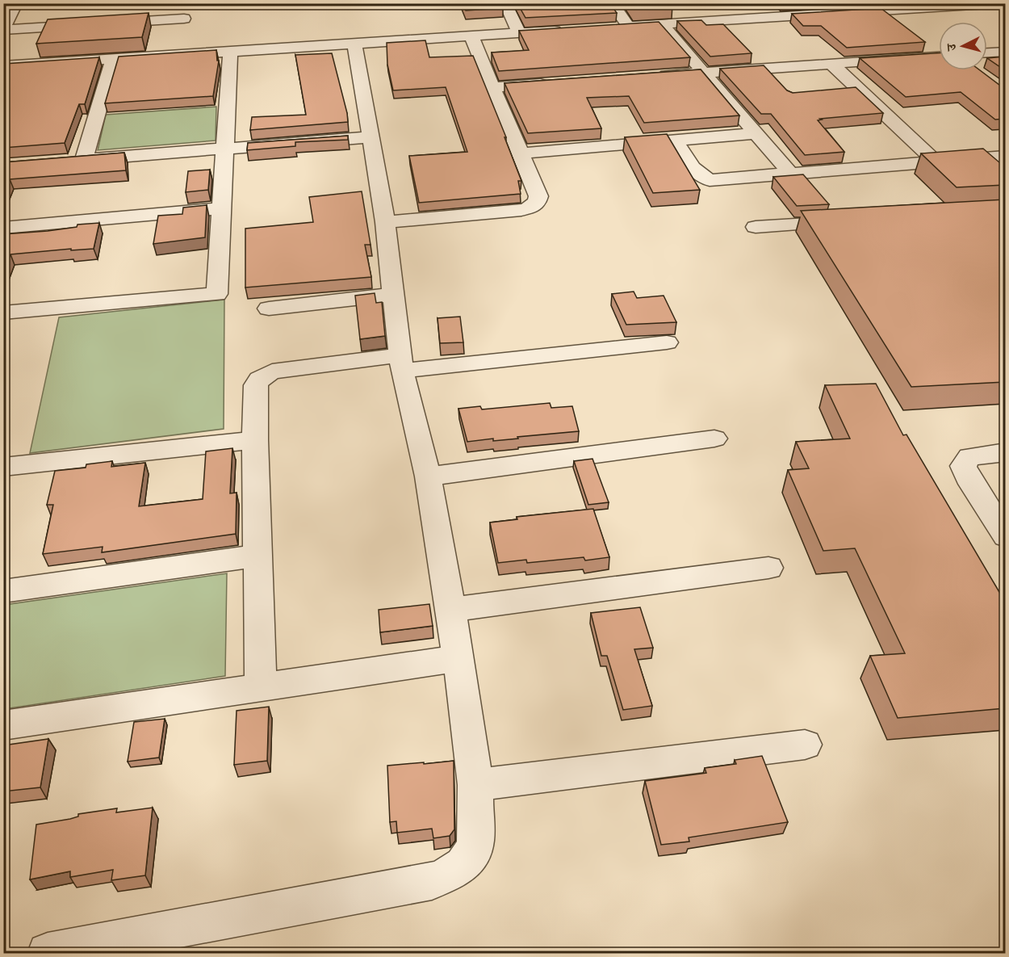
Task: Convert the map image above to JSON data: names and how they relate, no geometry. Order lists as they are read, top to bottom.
{
  "north": "left"
}
